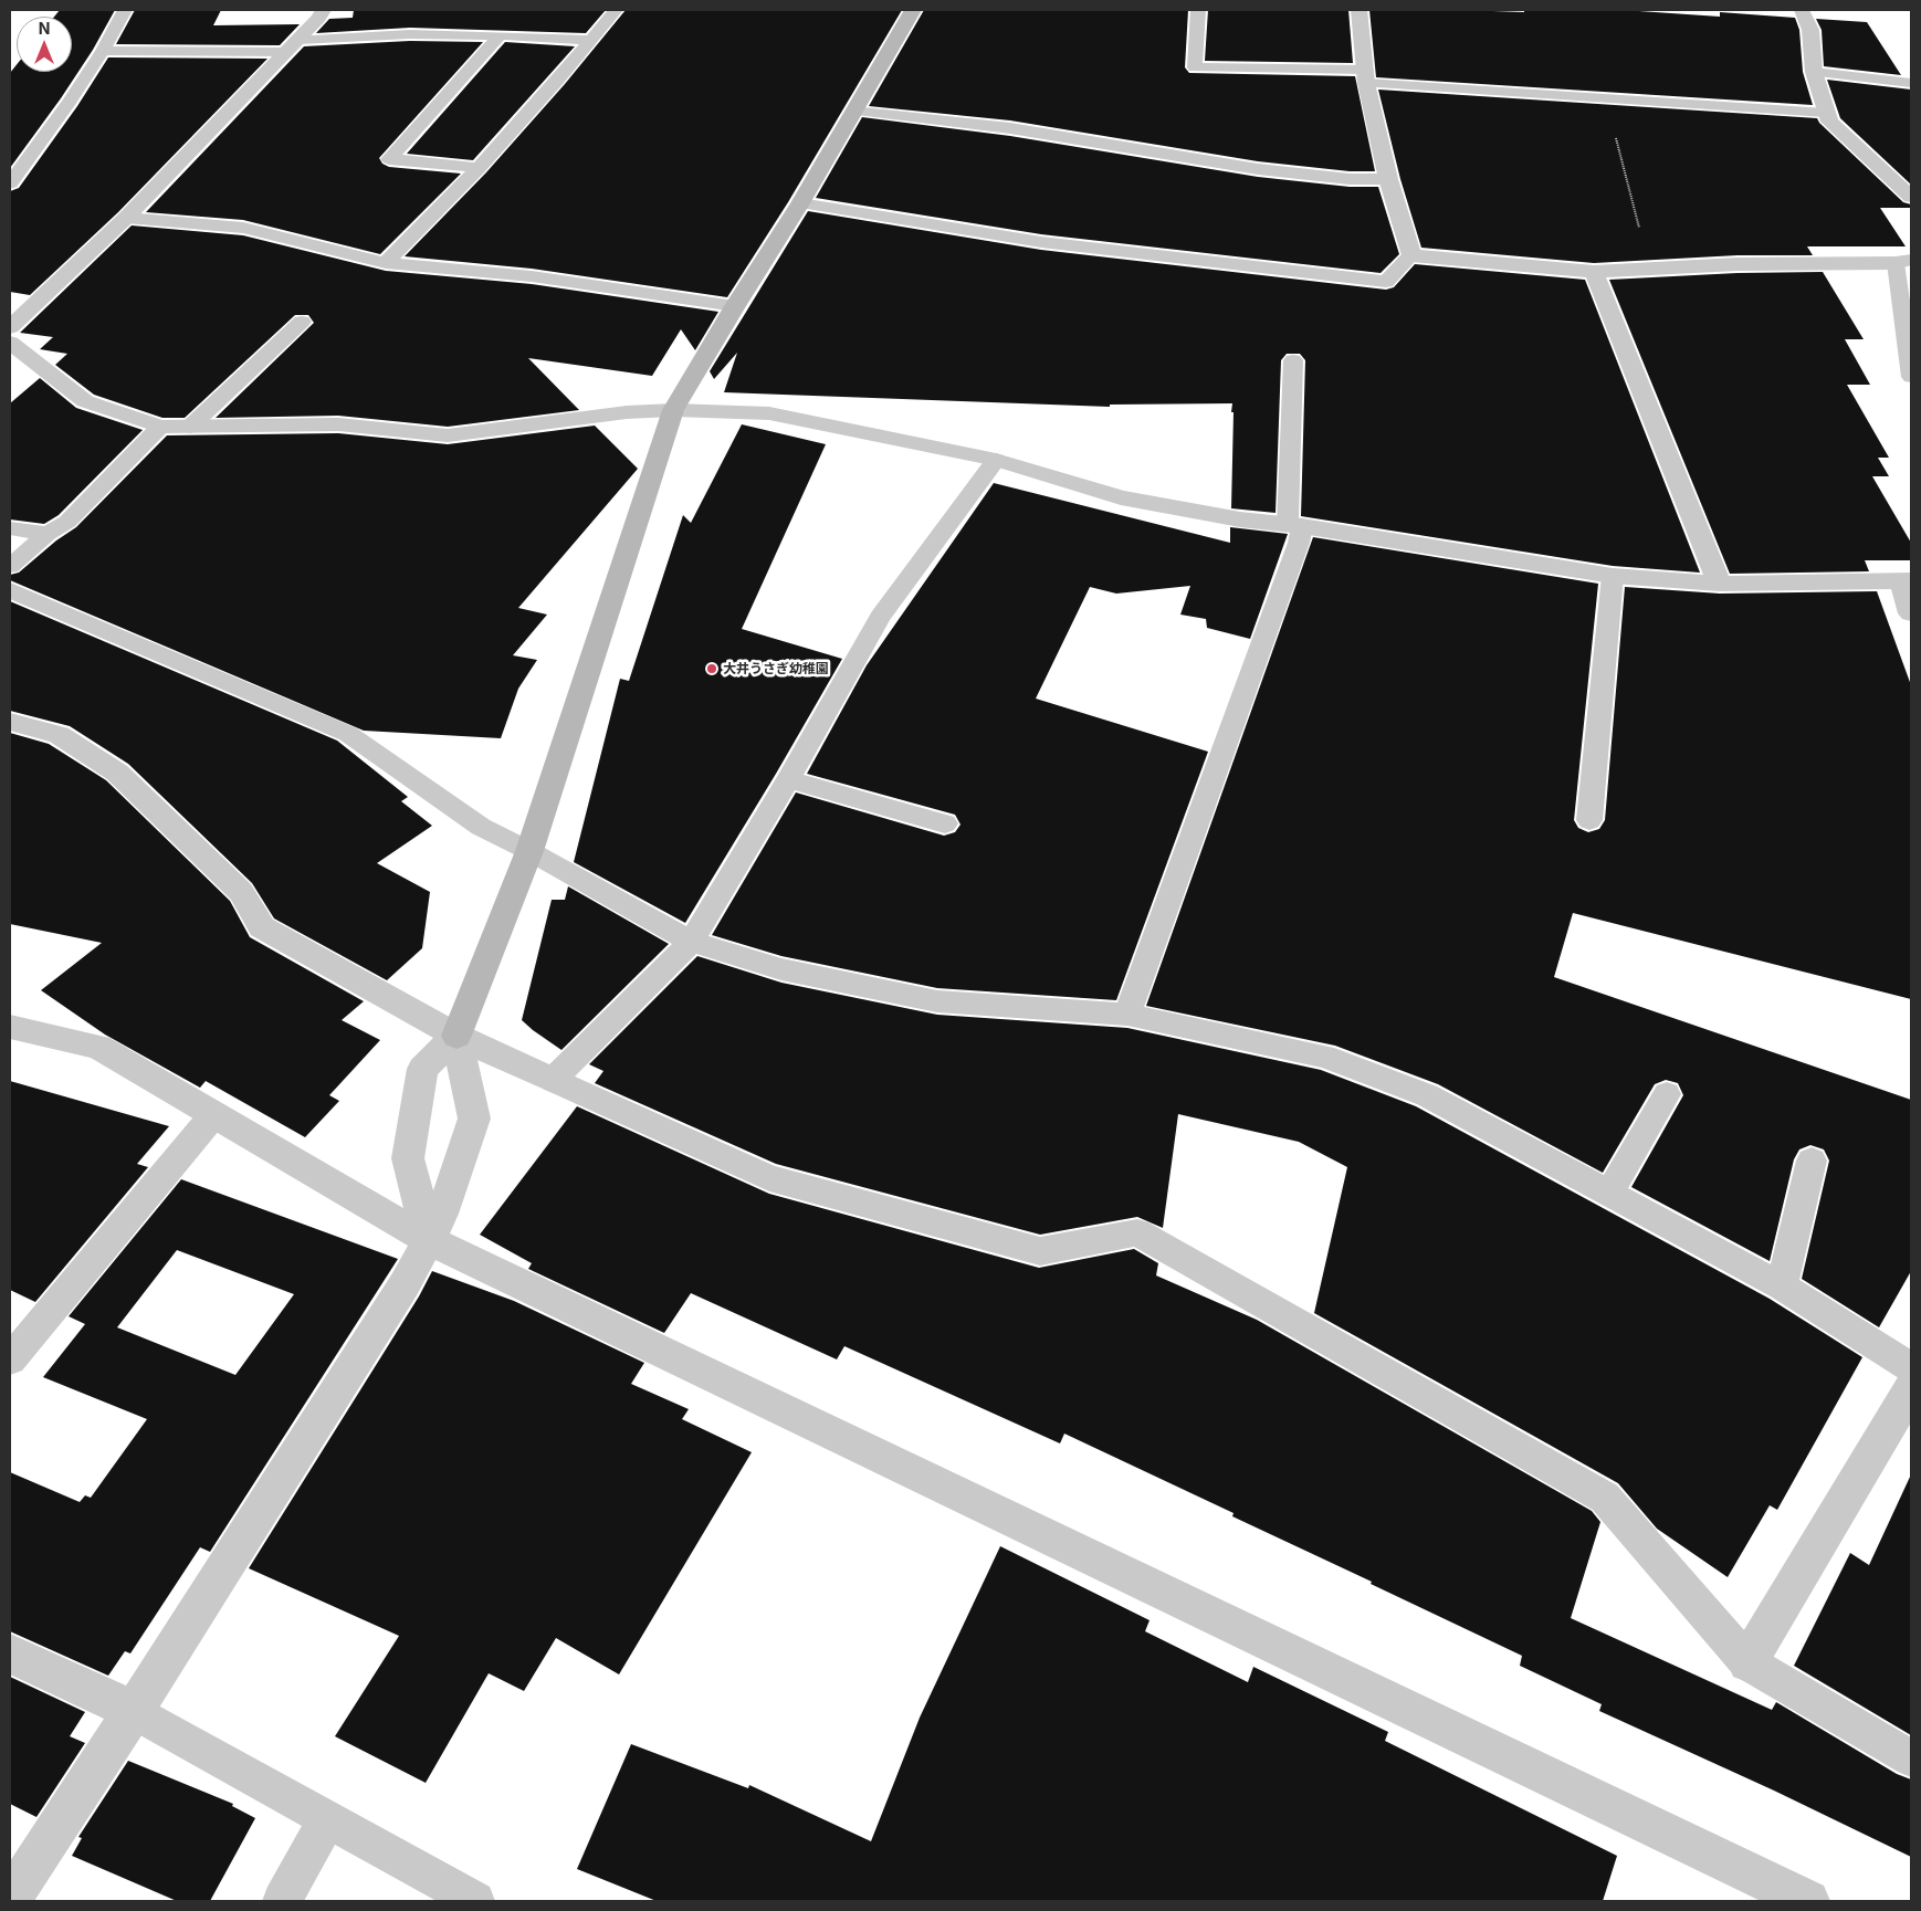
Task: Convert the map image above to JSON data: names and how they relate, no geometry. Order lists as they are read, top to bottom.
{
  "places": ["大井うさぎ幼稚園"],
  "north": "top"
}
